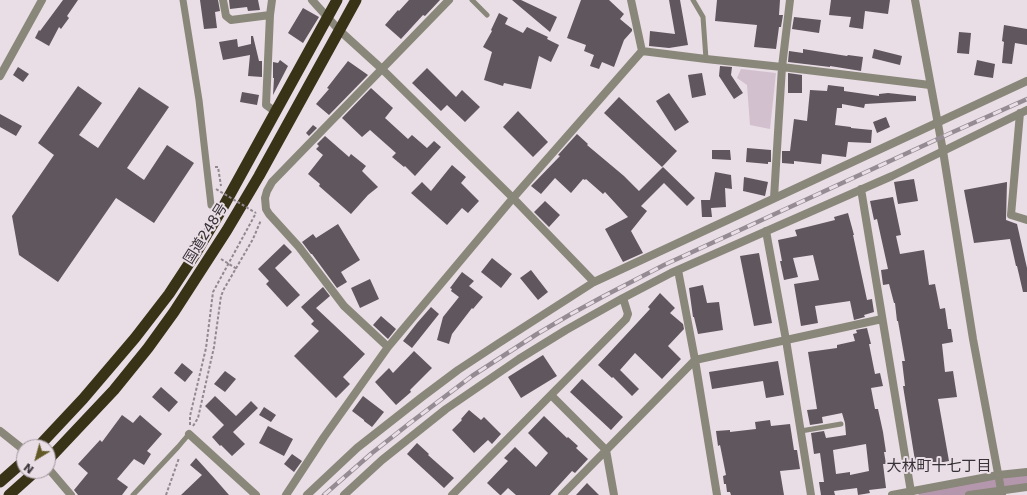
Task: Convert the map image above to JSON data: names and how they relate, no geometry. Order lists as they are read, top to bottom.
{
  "streets": {
    "highway": ["国道248号"]
  },
  "districts": ["大林町十七丁目"],
  "north": "bottom left"
}
